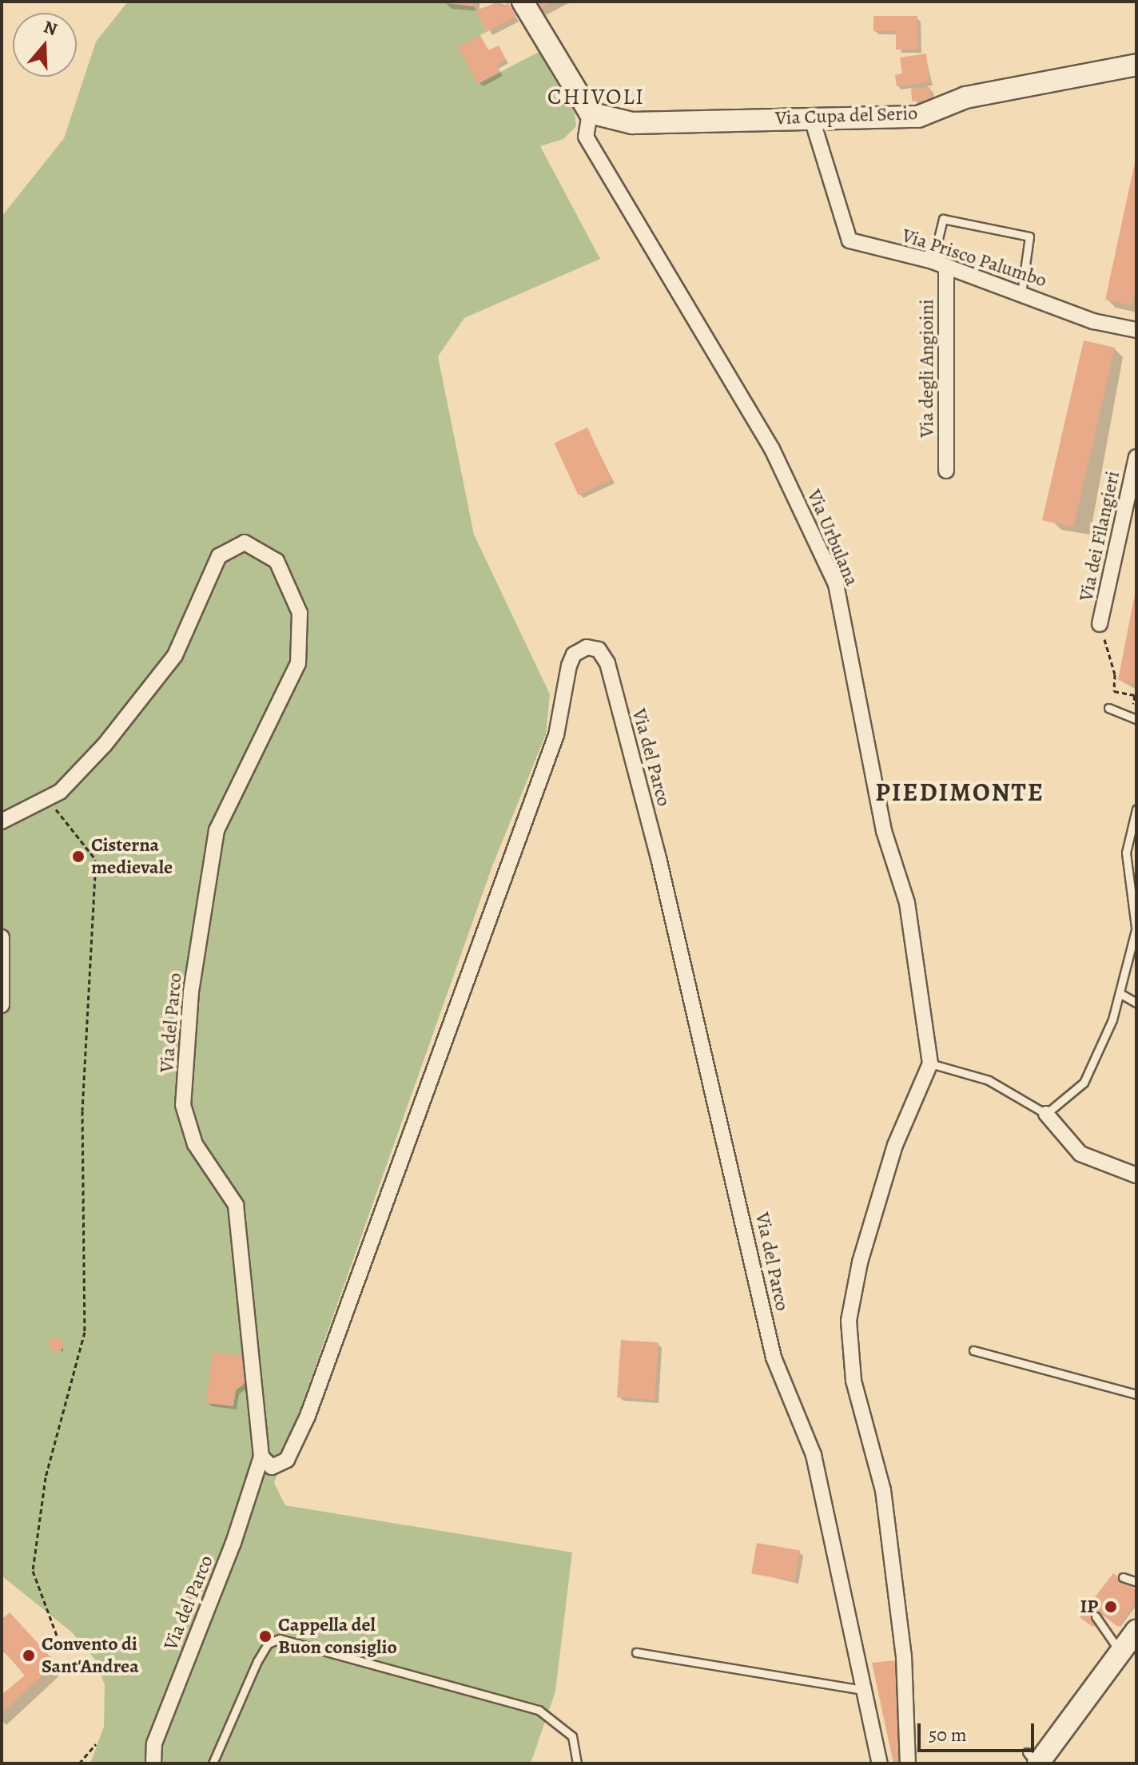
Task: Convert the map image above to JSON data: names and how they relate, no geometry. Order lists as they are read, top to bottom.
{
  "streets": {
    "street": [
      "Via Cupa del Serio",
      "Via Prisco Palumbo",
      "Via degli Angioini",
      "Via dei Filangieri",
      "Via Urbulana",
      "Via del Parco"
    ]
  },
  "crossings": [
    ["Via Cupa del Serio", "Via Prisco Palumbo"],
    ["Via Cupa del Serio", "Via Urbulana"],
    ["Via Prisco Palumbo", "Via degli Angioini"]
  ],
  "districts": ["CHIVOLI", "PIEDIMONTE"],
  "places": [
    "Cisterna medievale",
    "IP",
    "Cappella del Buon consiglio",
    "Convento di Sant'Andrea"
  ],
  "scale_bar": "50 m",
  "north": "top"
}
